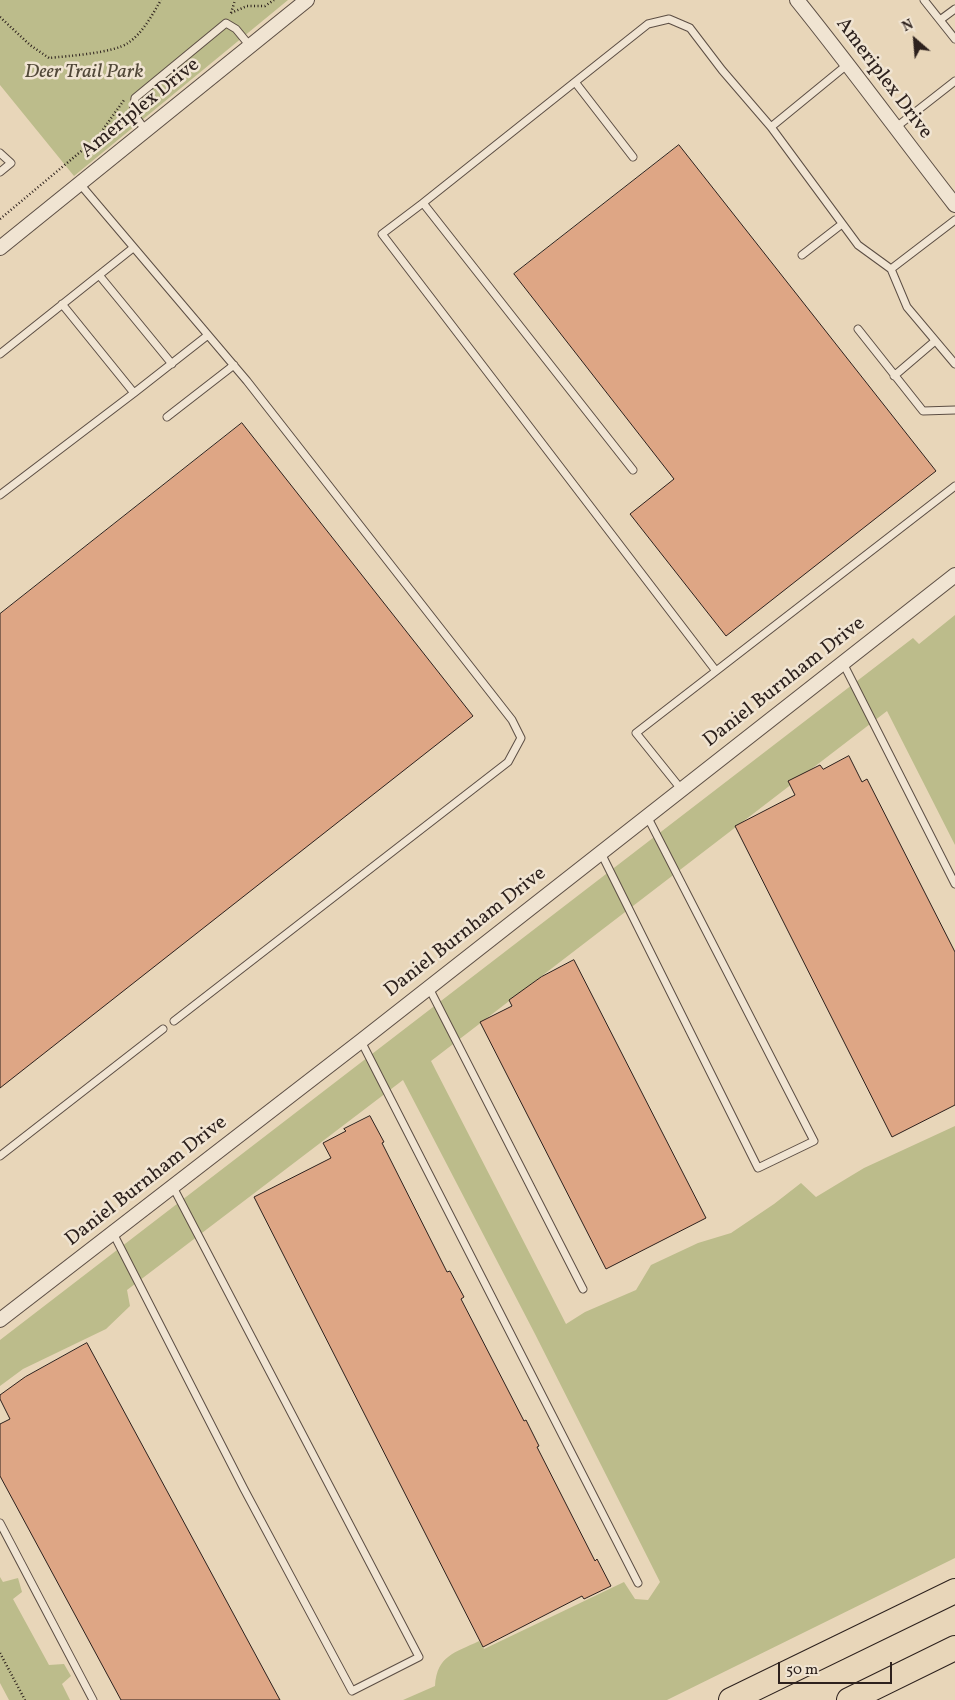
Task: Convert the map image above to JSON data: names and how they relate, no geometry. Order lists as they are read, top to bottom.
{
  "streets": {
    "street": ["Ameriplex Drive", "Daniel Burnham Drive"]
  },
  "parks": ["Deer Trail Park"],
  "scale_bar": "50 m",
  "north": "top left"
}
